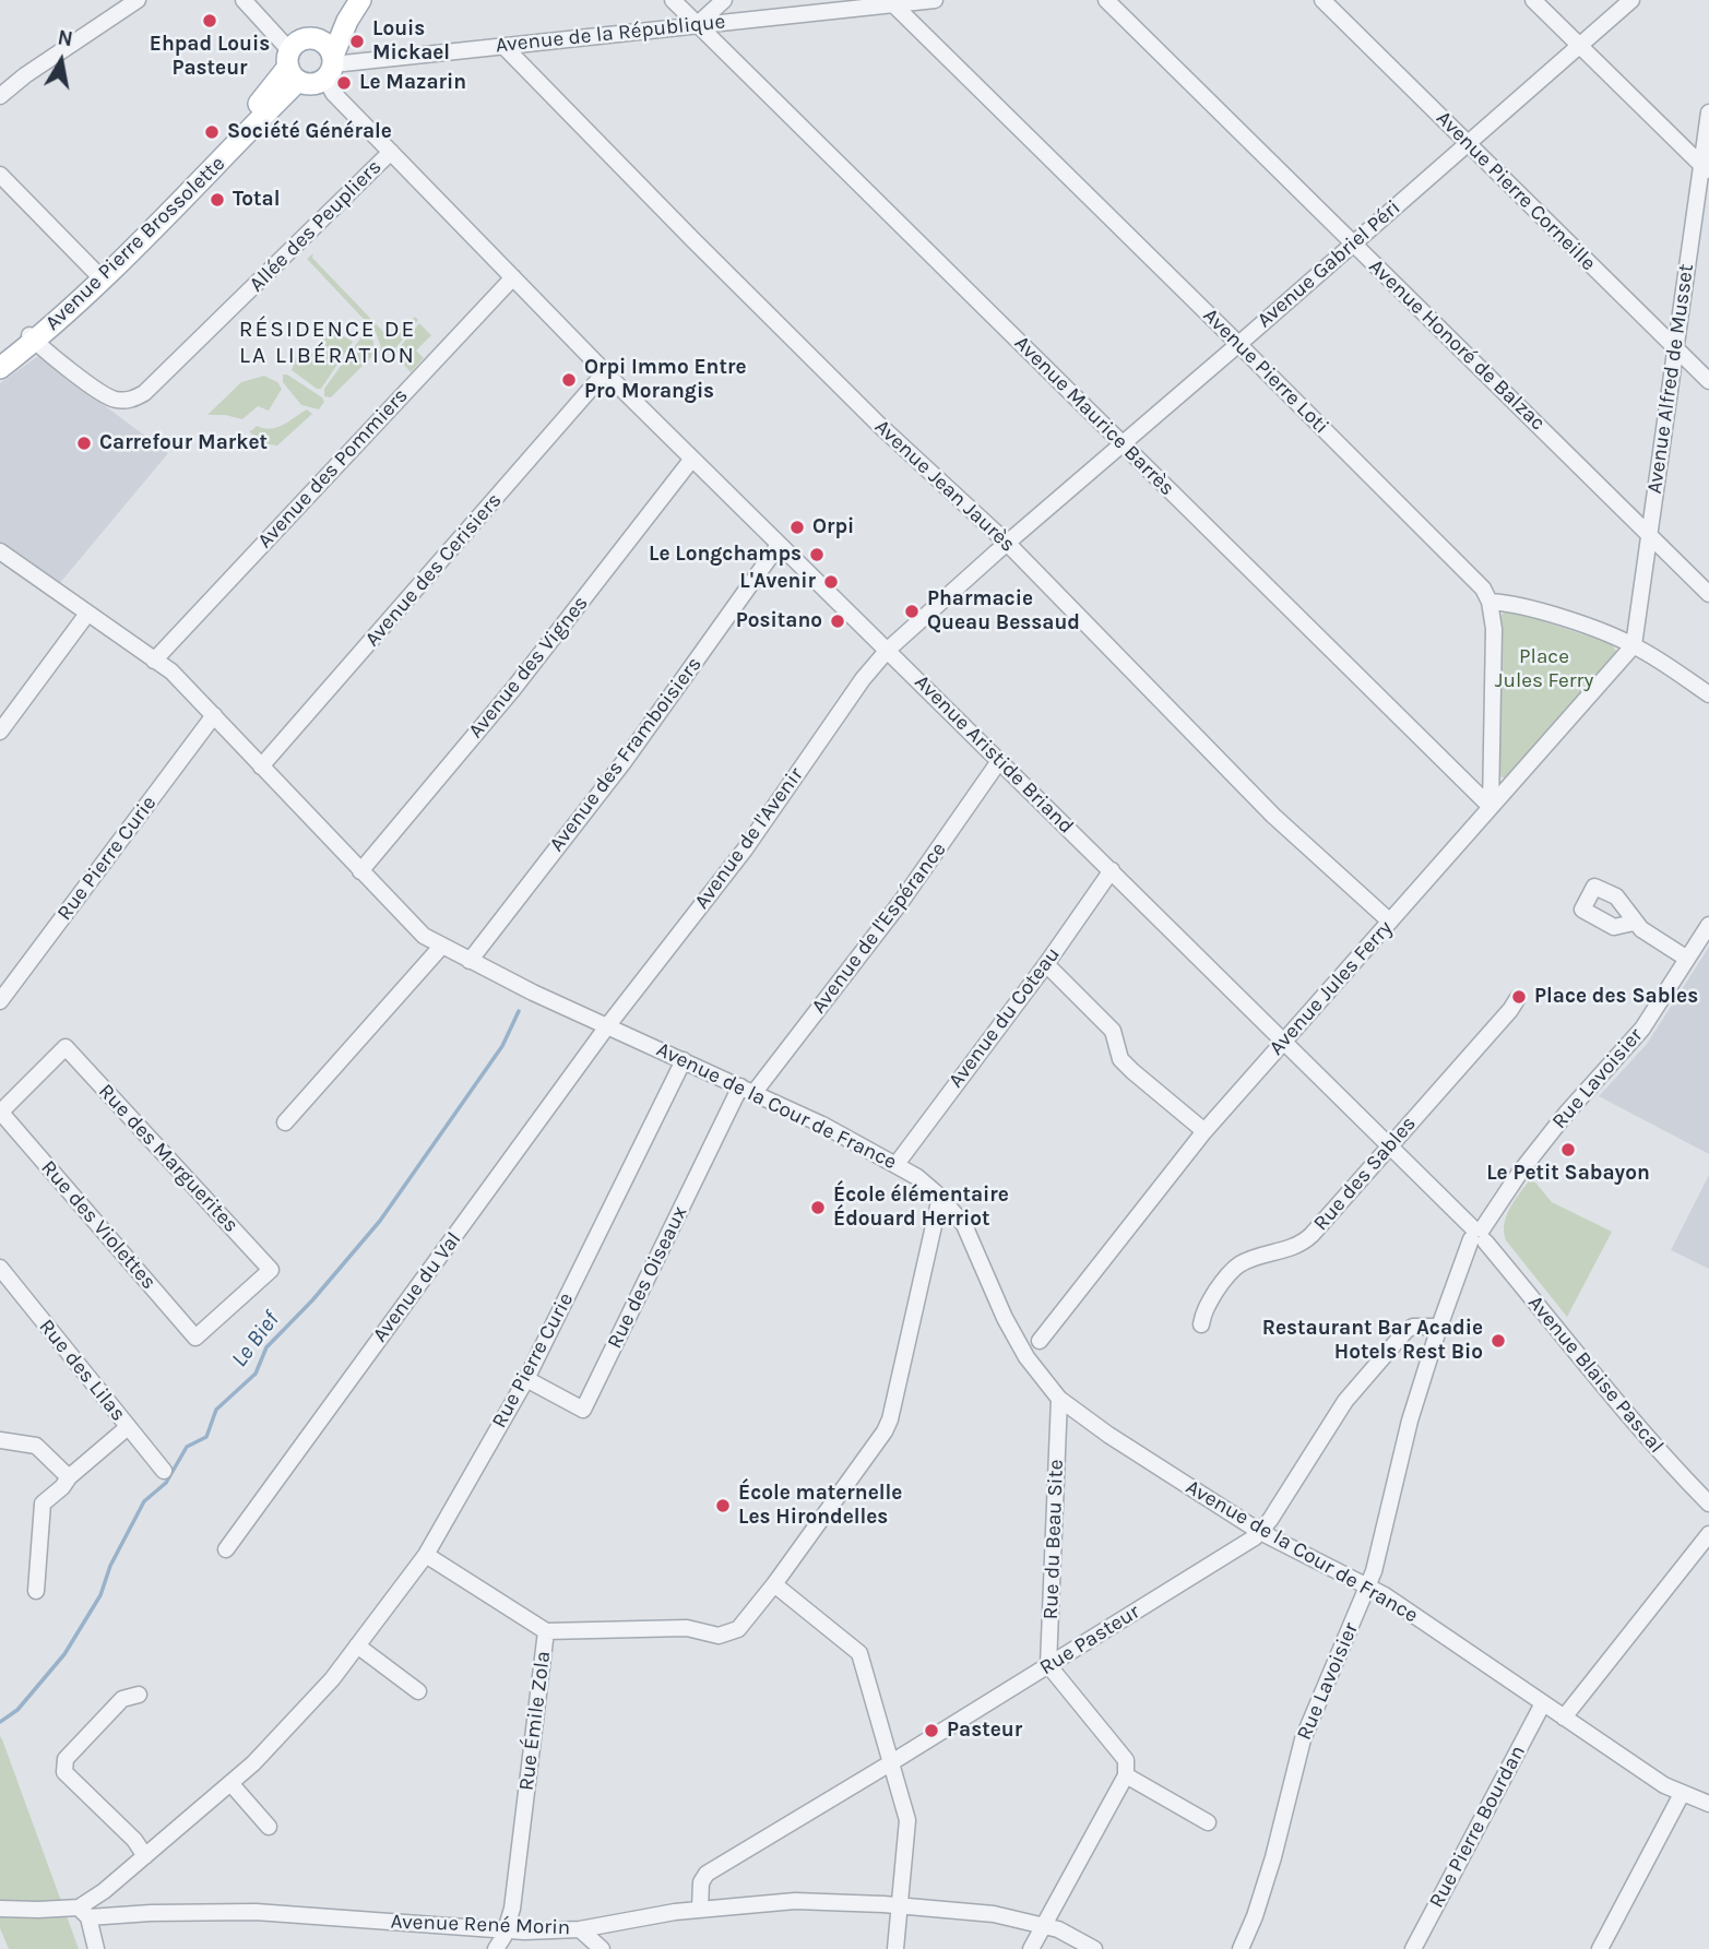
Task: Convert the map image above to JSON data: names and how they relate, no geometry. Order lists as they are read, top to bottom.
{
  "streets": {
    "main road": ["Avenue Pierre Brossolette"],
    "street": [
      "Avenue de la République",
      "Avenue Pierre Corneille",
      "Allée des Peupliers",
      "Avenue Gabriel Péri",
      "Avenue Honoré de Balzac",
      "Avenue Pierre Loti",
      "Avenue Alfred de Musset",
      "Avenue Maurice Barrès",
      "Avenue des Pommiers",
      "Avenue Jean Jaurès",
      "Avenue des Cerisiers",
      "Avenue des Vignes",
      "Avenue des Framboisiers",
      "Avenue Aristide Briand",
      "Avenue de l'Avenir",
      "Rue Pierre Curie",
      "Avenue de l'Espérance",
      "Avenue Jules Ferry",
      "Avenue du Coteau",
      "Rue Lavoisier",
      "Avenue de la Cour de France",
      "Rue des Marguerites",
      "Rue des Sables",
      "Rue des Violettes",
      "Rue des Oiseaux",
      "Avenue du Val",
      "Rue des Lilas",
      "Avenue Blaise Pascal",
      "Rue du Beau Site",
      "Rue Pasteur",
      "Rue Émile Zola",
      "Rue Pierre Bourdan",
      "Avenue René Morin"
    ]
  },
  "crossings": [
    ["Avenue de la République", "Avenue Pierre Brossolette"],
    ["Avenue de la République", "Avenue Pierre Loti"],
    ["Avenue de la République", "Avenue Maurice Barrès"],
    ["Avenue de la République", "Avenue Jean Jaurès"],
    ["Avenue de la République", "Avenue Aristide Briand"],
    ["Avenue Pierre Corneille", "Avenue Gabriel Péri"],
    ["Avenue Pierre Corneille", "Avenue Alfred de Musset"],
    ["Allée des Peupliers", "Avenue Pierre Brossolette"],
    ["Allée des Peupliers", "Avenue Aristide Briand"],
    ["Avenue Pierre Brossolette", "Avenue Aristide Briand"],
    ["Avenue Gabriel Péri", "Avenue Honoré de Balzac"],
    ["Avenue Gabriel Péri", "Avenue Pierre Loti"],
    ["Avenue Gabriel Péri", "Avenue Maurice Barrès"],
    ["Avenue Gabriel Péri", "Avenue Jean Jaurès"],
    ["Avenue Gabriel Péri", "Avenue Aristide Briand"],
    ["Avenue Gabriel Péri", "Avenue de l'Avenir"],
    ["Avenue Honoré de Balzac", "Avenue Alfred de Musset"],
    ["Avenue Alfred de Musset", "Avenue Jules Ferry"],
    ["Avenue Maurice Barrès", "Avenue Jules Ferry"],
    ["Avenue des Pommiers", "Avenue Aristide Briand"],
    ["Avenue des Pommiers", "Avenue de la Cour de France"],
    ["Avenue Jean Jaurès", "Avenue Jules Ferry"],
    ["Avenue des Cerisiers", "Avenue Aristide Briand"],
    ["Avenue des Cerisiers", "Avenue de la Cour de France"],
    ["Avenue des Vignes", "Avenue Aristide Briand"],
    ["Avenue des Vignes", "Avenue de la Cour de France"],
    ["Avenue des Framboisiers", "Avenue Aristide Briand"],
    ["Avenue des Framboisiers", "Avenue de la Cour de France"],
    ["Avenue Aristide Briand", "Avenue de l'Avenir"],
    ["Avenue Aristide Briand", "Avenue de l'Espérance"],
    ["Avenue Aristide Briand", "Avenue Jules Ferry"],
    ["Avenue Aristide Briand", "Avenue du Coteau"],
    ["Avenue Aristide Briand", "Rue Lavoisier"],
    ["Avenue Aristide Briand", "Rue des Sables"],
    ["Avenue Aristide Briand", "Avenue Blaise Pascal"],
    ["Avenue de l'Avenir", "Avenue de la Cour de France"],
    ["Avenue de l'Avenir", "Avenue du Val"],
    ["Rue Pierre Curie", "Avenue de la Cour de France"],
    ["Rue Pierre Curie", "Rue des Oiseaux"],
    ["Rue Pierre Curie", "Rue Émile Zola"],
    ["Rue Pierre Curie", "Avenue René Morin"],
    ["Avenue de l'Espérance", "Avenue de la Cour de France"],
    ["Avenue de l'Espérance", "Rue des Oiseaux"],
    ["Avenue du Coteau", "Avenue de la Cour de France"],
    ["Rue Lavoisier", "Avenue de la Cour de France"],
    ["Rue Lavoisier", "Avenue Blaise Pascal"],
    ["Rue Lavoisier", "Rue Pasteur"],
    ["Avenue de la Cour de France", "Rue des Oiseaux"],
    ["Avenue de la Cour de France", "Avenue du Val"],
    ["Avenue de la Cour de France", "Rue du Beau Site"],
    ["Avenue de la Cour de France", "Rue Pasteur"],
    ["Avenue de la Cour de France", "Rue Pierre Bourdan"],
    ["Rue des Marguerites", "Rue des Violettes"],
    ["Rue du Beau Site", "Rue Pasteur"],
    ["Rue Pasteur", "Avenue René Morin"],
    ["Rue Émile Zola", "Avenue René Morin"]
  ],
  "districts": ["RÉSIDENCE DE LA LIBÉRATION"],
  "water": ["Le Bief"],
  "parks": ["Place Jules Ferry"],
  "places": [
    "Ehpad Louis Pasteur",
    "Louis Mickael",
    "Le Mazarin",
    "Société Générale",
    "Total",
    "Orpi Immo Entre Pro Morangis",
    "Carrefour Market",
    "Orpi",
    "Le Longchamps",
    "L'Avenir",
    "Pharmacie Queau Bessaud",
    "Positano",
    "Place des Sables",
    "Le Petit Sabayon",
    "École élémentaire Édouard Herriot",
    "Restaurant Bar Acadie Hotels Rest Bio",
    "École maternelle Les Hirondelles",
    "Pasteur"
  ],
  "north": "top"
}
